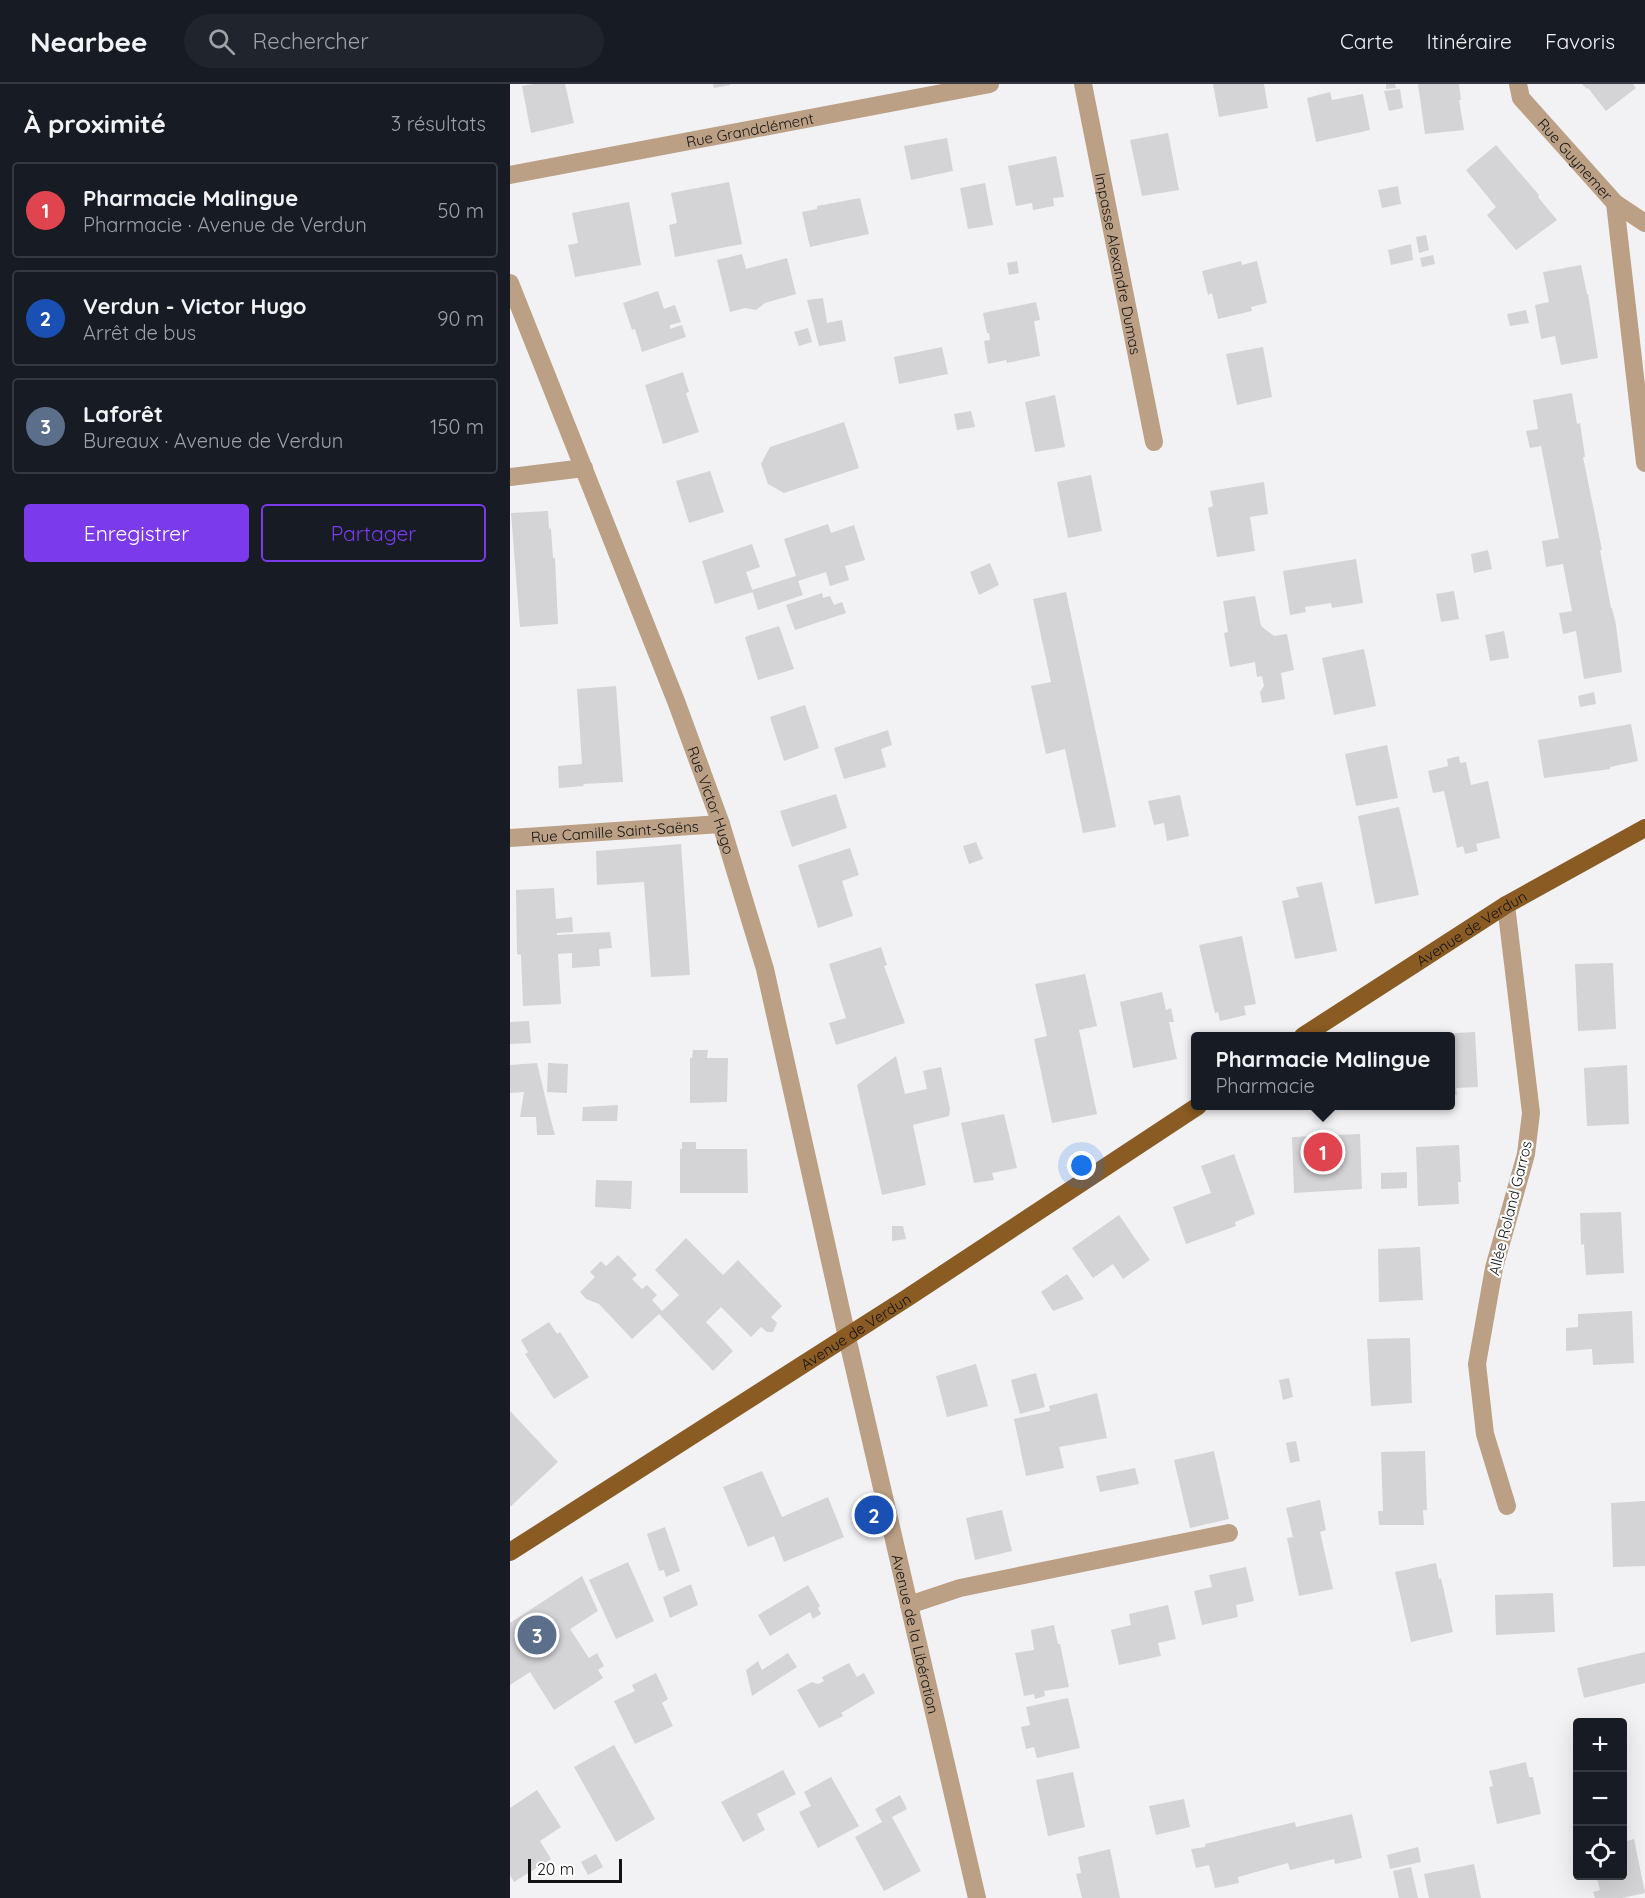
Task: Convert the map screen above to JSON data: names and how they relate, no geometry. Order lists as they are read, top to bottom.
{
  "streets": {
    "main road": ["Avenue de Verdun"],
    "street": [
      "Rue Grandclément",
      "Rue Guynemer",
      "Impasse Alexandre Dumas",
      "Rue Victor Hugo",
      "Rue Camille Saint-Saëns",
      "Allée Roland Garros",
      "Avenue de la Libération"
    ]
  },
  "crossings": [
    ["Rue Victor Hugo", "Rue Camille Saint-Saëns"],
    ["Rue Victor Hugo", "Avenue de Verdun"],
    ["Rue Victor Hugo", "Avenue de la Libération"],
    ["Avenue de Verdun", "Allée Roland Garros"],
    ["Avenue de Verdun", "Avenue de la Libération"]
  ],
  "scale_bar": "20 m",
  "page": {
    "header": "Nearbee",
    "search": "Rechercher",
    "nav": ["Carte", "Itinéraire", "Favoris"],
    "heading": ["À proximité", "3 résultats"],
    "list": [
      {
        "mark": "1",
        "name": "Pharmacie Malingue",
        "note": "Pharmacie · Avenue de Verdun",
        "value": "50 m"
      },
      {
        "mark": "2",
        "name": "Verdun - Victor Hugo",
        "note": "Arrêt de bus",
        "value": "90 m"
      },
      {
        "mark": "3",
        "name": "Laforêt",
        "note": "Bureaux · Avenue de Verdun",
        "value": "150 m"
      }
    ],
    "buttons": ["Enregistrer", "Partager"],
    "popup": ["Pharmacie Malingue", "Pharmacie"],
    "pins": ["1", "2", "3"],
    "map_buttons": ["+", "−"],
    "scale": "20 m"
  }
}
